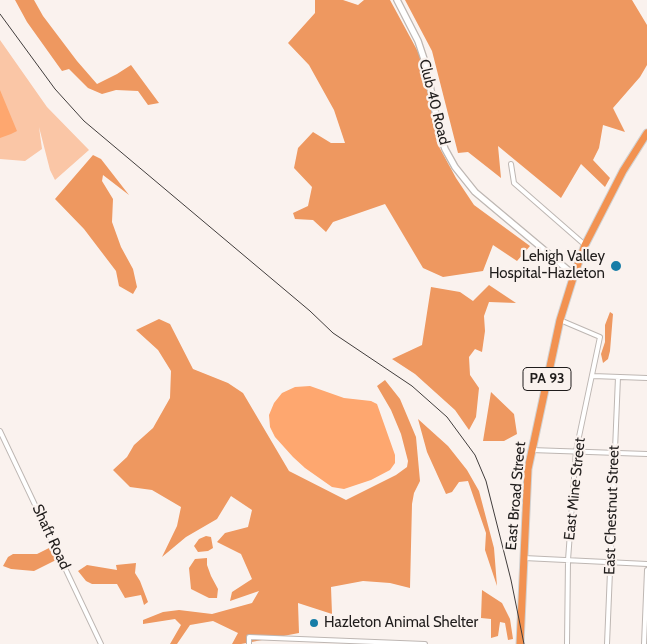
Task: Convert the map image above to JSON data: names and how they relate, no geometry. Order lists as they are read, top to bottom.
{
  "streets": {
    "highway": ["PA 93", "East Broad Street"],
    "street": [
      "Club 40 Road",
      "East Mine Street",
      "East Chestnut Street",
      "Shaft Road"
    ]
  },
  "crossings": [
    ["Club 40 Road", "East Broad Street"],
    ["East Mine Street", "East Broad Street"]
  ],
  "places": ["Lehigh Valley Hospital-Hazleton", "Hazleton Animal Shelter"]
}
